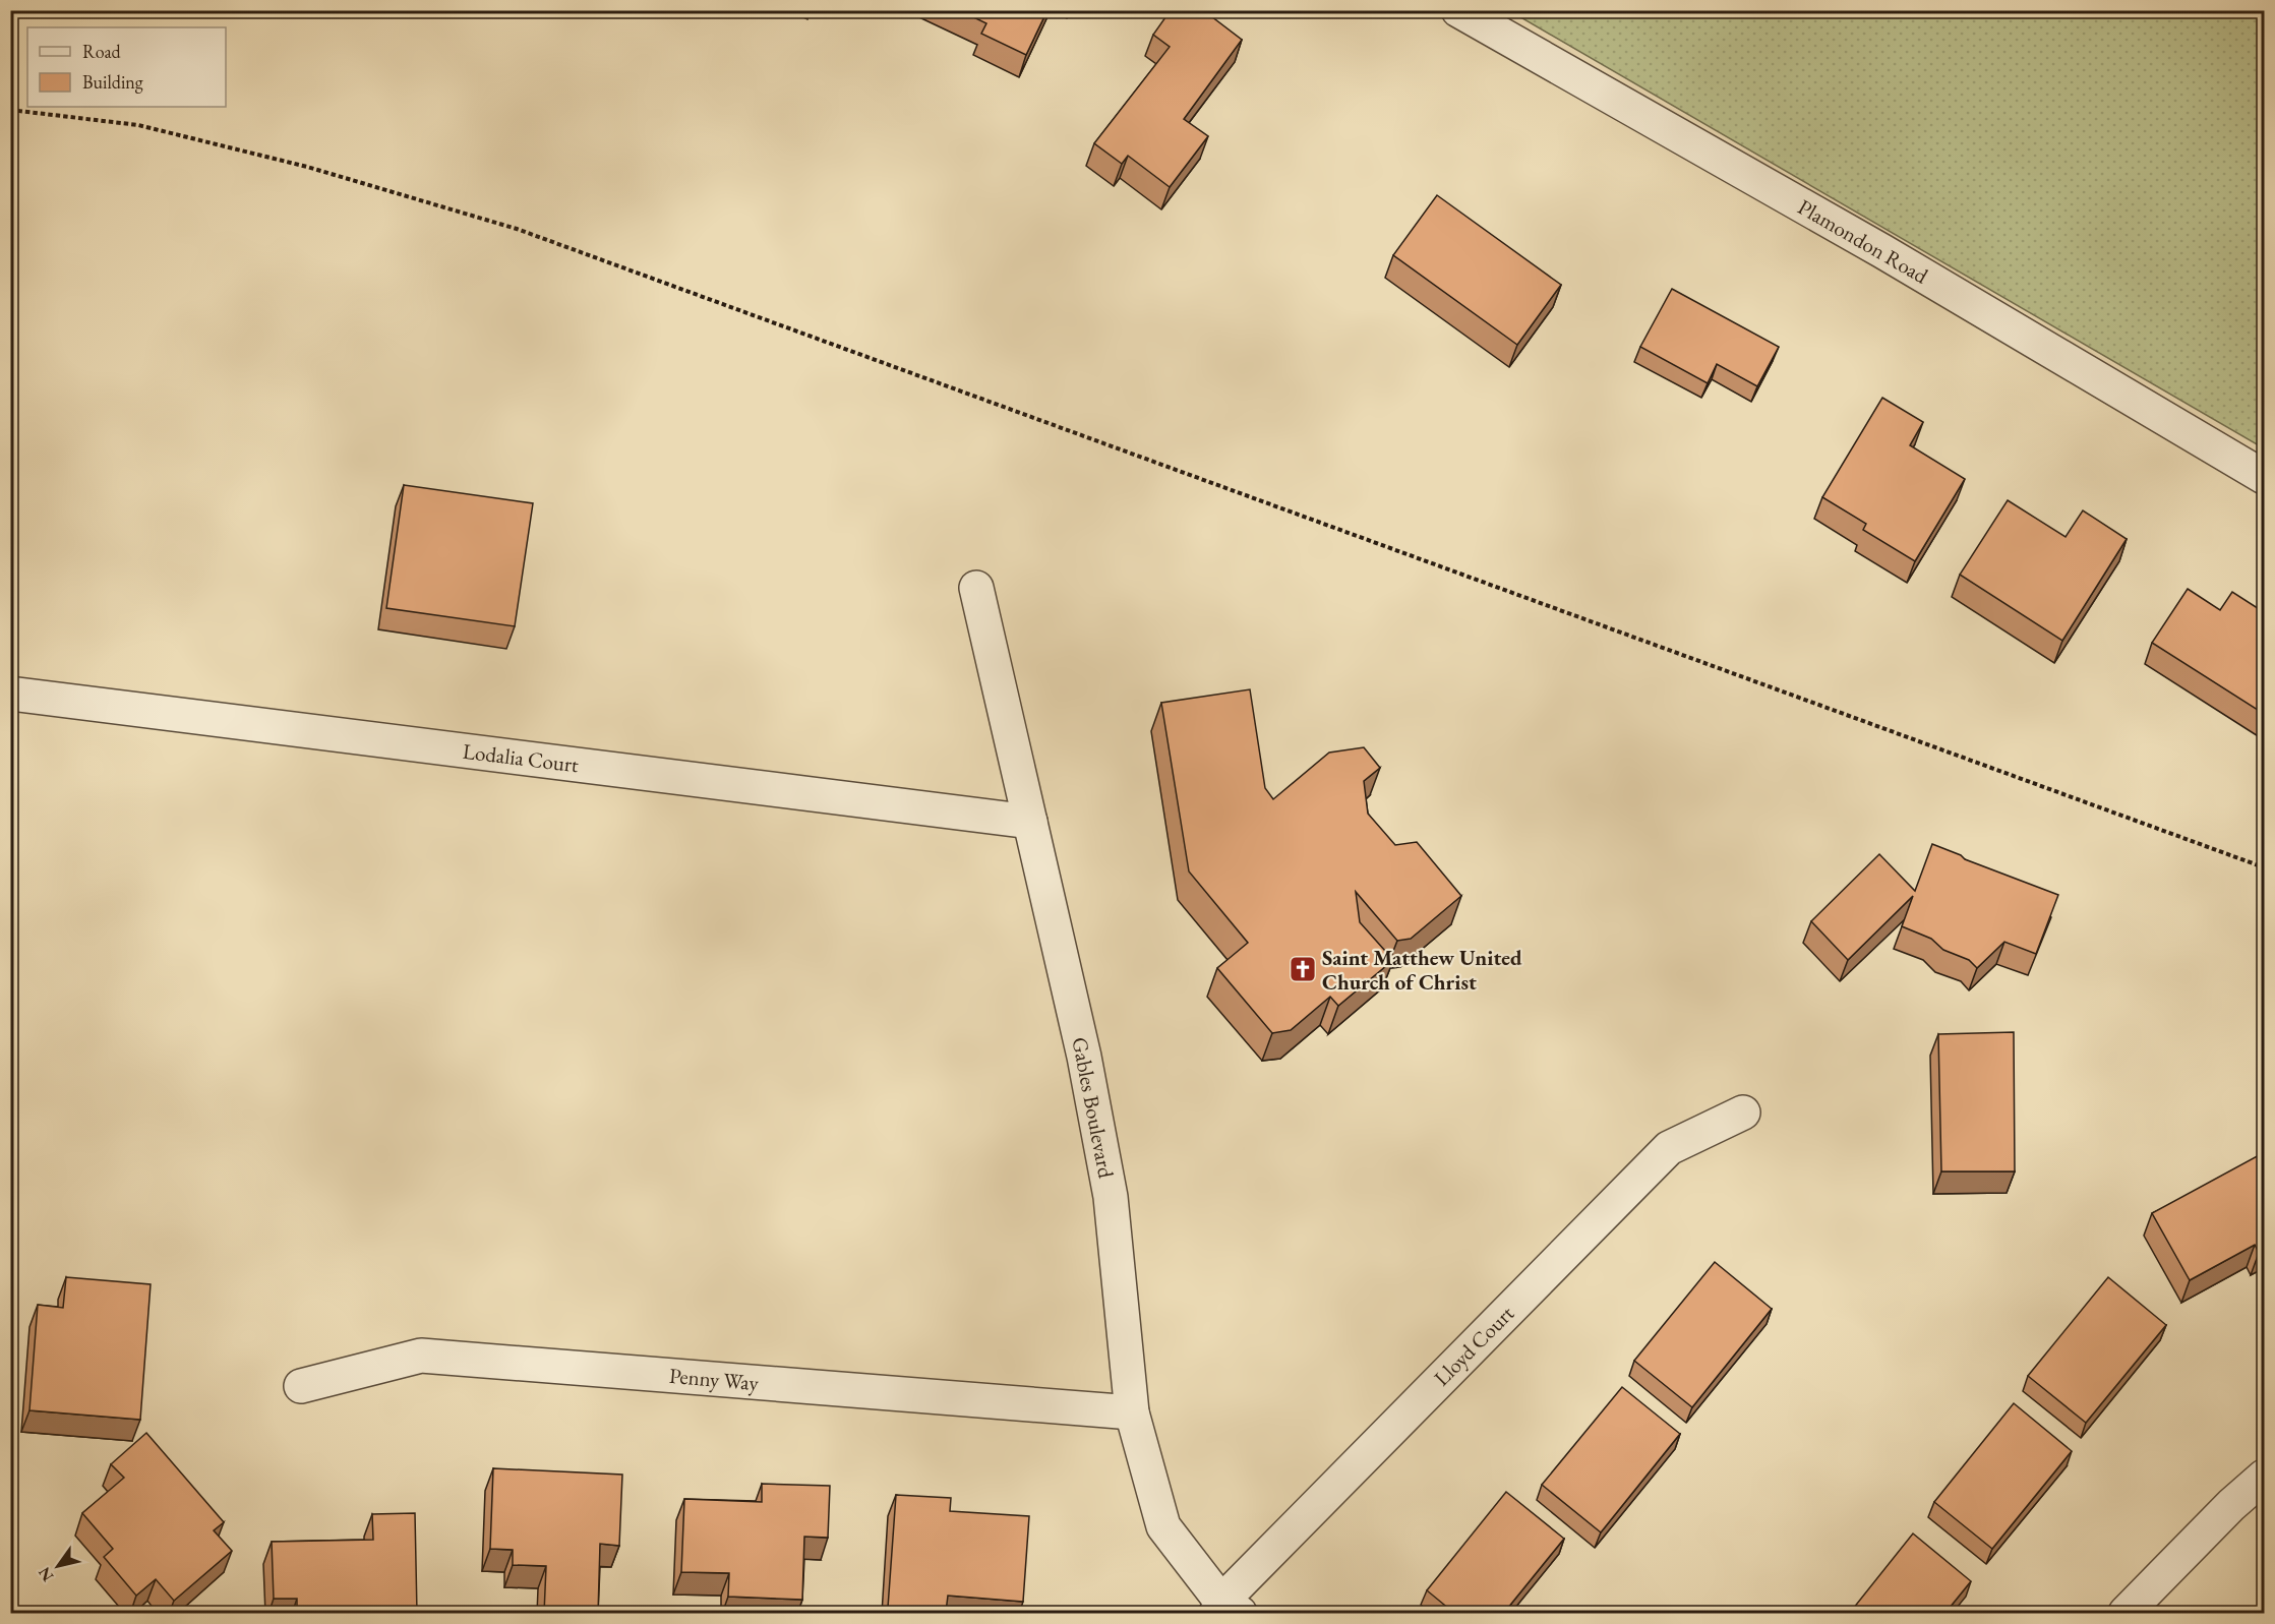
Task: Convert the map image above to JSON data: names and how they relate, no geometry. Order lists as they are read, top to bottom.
{
  "streets": {
    "street": [
      "Plamondon Road",
      "Lodalia Court",
      "Gables Boulevard",
      "Lloyd Court",
      "Penny Way"
    ]
  },
  "crossings": [
    ["Lodalia Court", "Gables Boulevard"],
    ["Gables Boulevard", "Lloyd Court"],
    ["Gables Boulevard", "Penny Way"]
  ],
  "places": {
    "church": ["Saint Matthew United Church of Christ"]
  },
  "legend": ["Road", "Building"],
  "north": "bottom left"
}
